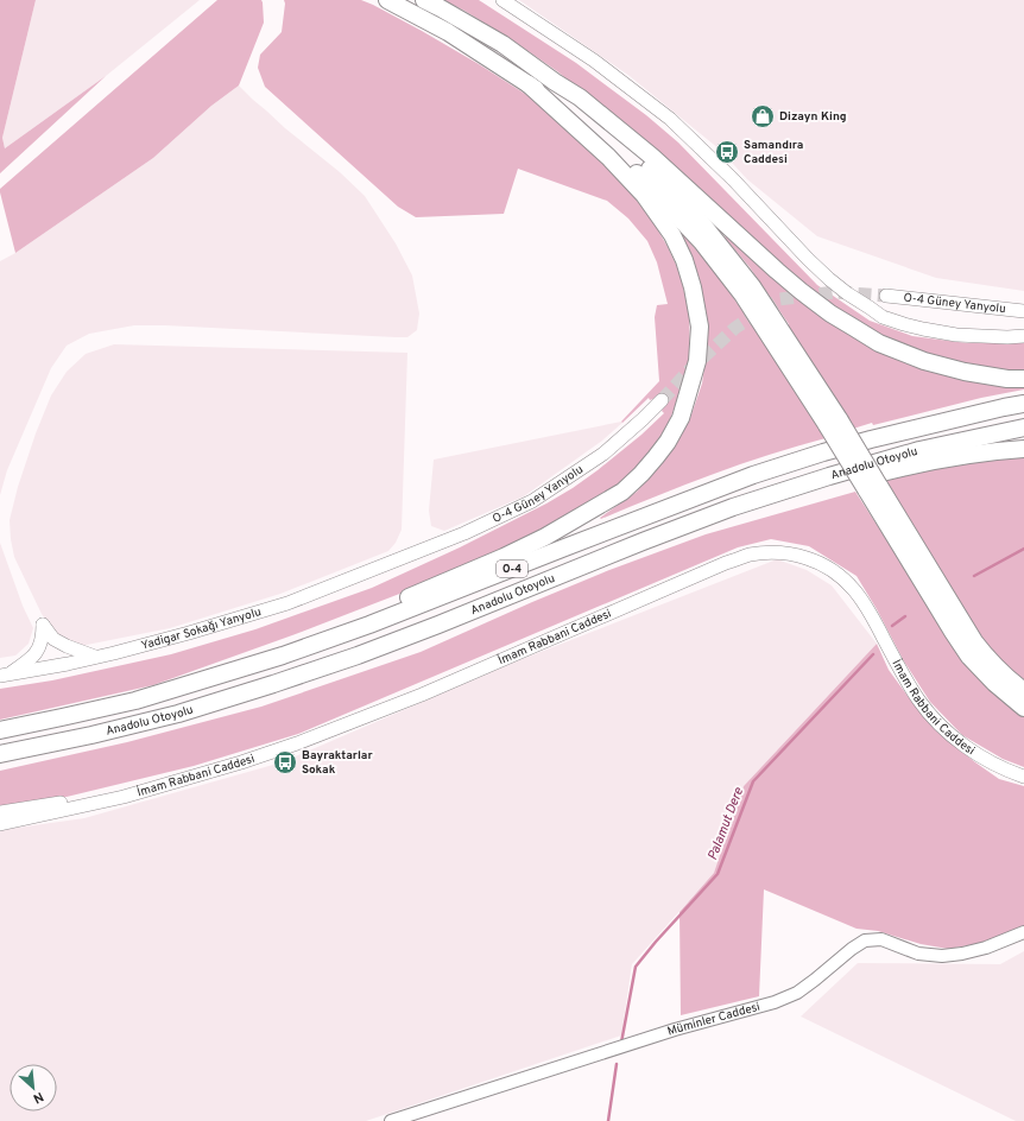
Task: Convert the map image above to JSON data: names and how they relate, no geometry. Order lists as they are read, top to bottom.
{
  "streets": {
    "highway": ["Anadolu Otoyolu", "O-4"],
    "main road": ["O-4 Güney Yanyolu", "Yadigar Sokağı Yanyolu", "İmam Rabbani Caddesi"],
    "street": ["Müminler Caddesi"]
  },
  "crossings": [
    ["O-4 Güney Yanyolu", "Yadigar Sokağı Yanyolu"]
  ],
  "water": ["Palamut Dere"],
  "places": {
    "shop": ["Dizayn King"],
    "bus stop": ["Samandıra Caddesi", "Bayraktarlar Sokak"]
  },
  "north": "bottom right"
}
